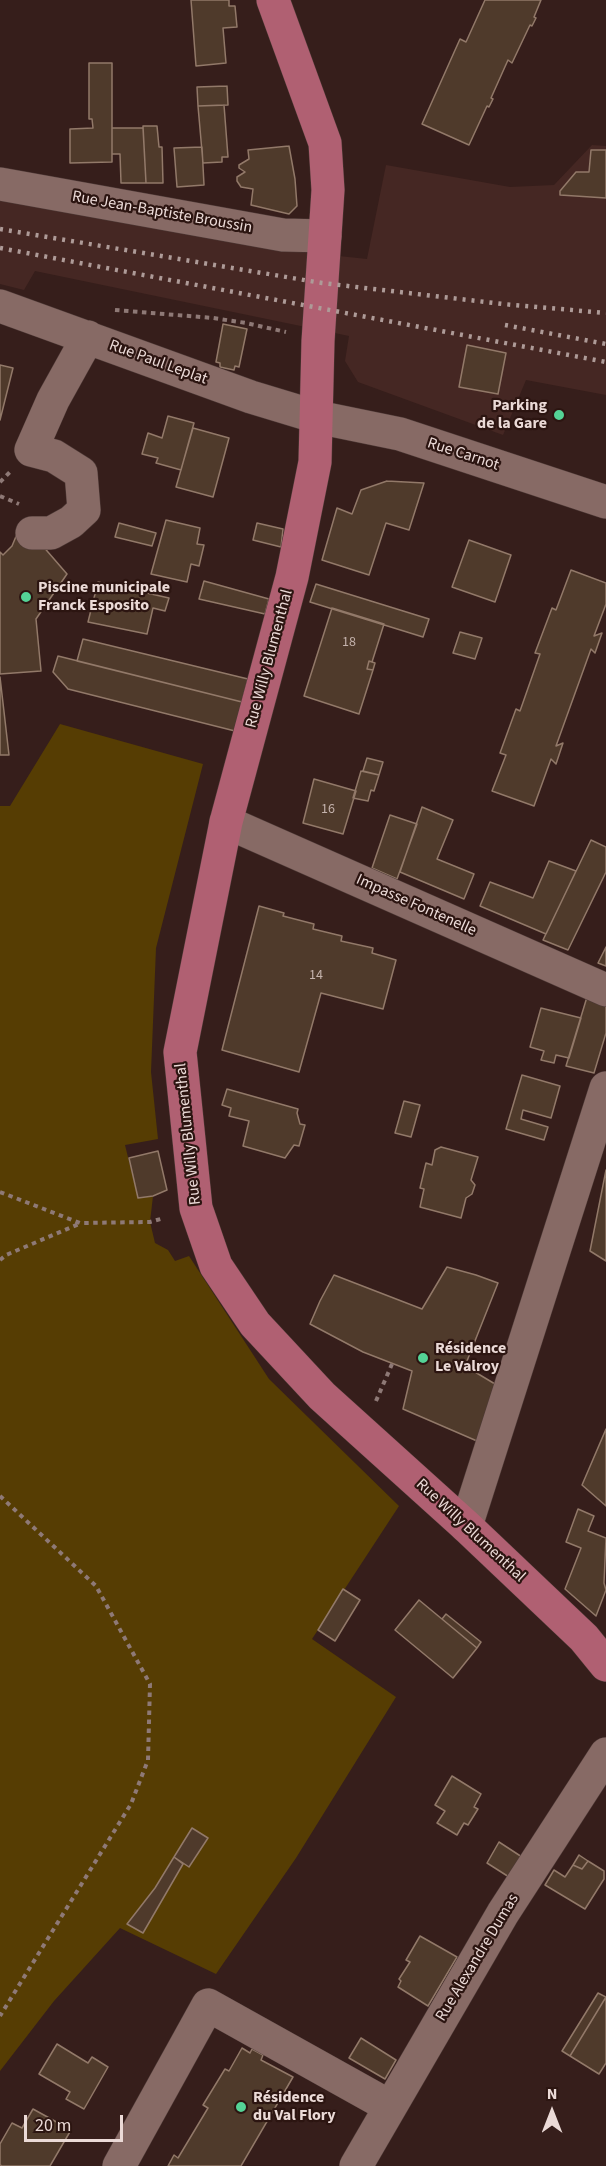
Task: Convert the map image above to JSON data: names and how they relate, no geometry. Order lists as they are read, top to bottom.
{
  "streets": {
    "main road": ["Rue Willy Blumenthal"],
    "street": [
      "Rue Jean-Baptiste Broussin",
      "Rue Paul Leplat",
      "Rue Carnot",
      "Impasse Fontenelle",
      "Rue Alexandre Dumas"
    ]
  },
  "crossings": [
    ["Rue Jean-Baptiste Broussin", "Rue Willy Blumenthal"],
    ["Rue Paul Leplat", "Rue Carnot"],
    ["Rue Paul Leplat", "Rue Willy Blumenthal"],
    ["Rue Carnot", "Rue Willy Blumenthal"],
    ["Rue Willy Blumenthal", "Impasse Fontenelle"]
  ],
  "places": [
    "Parking de la Gare",
    "Piscine municipale Franck Esposito",
    "Résidence Le Valroy",
    "Résidence du Val Flory"
  ],
  "house_numbers": ["18", "16", "14"],
  "scale_bar": "20 m",
  "north": "top"
}
